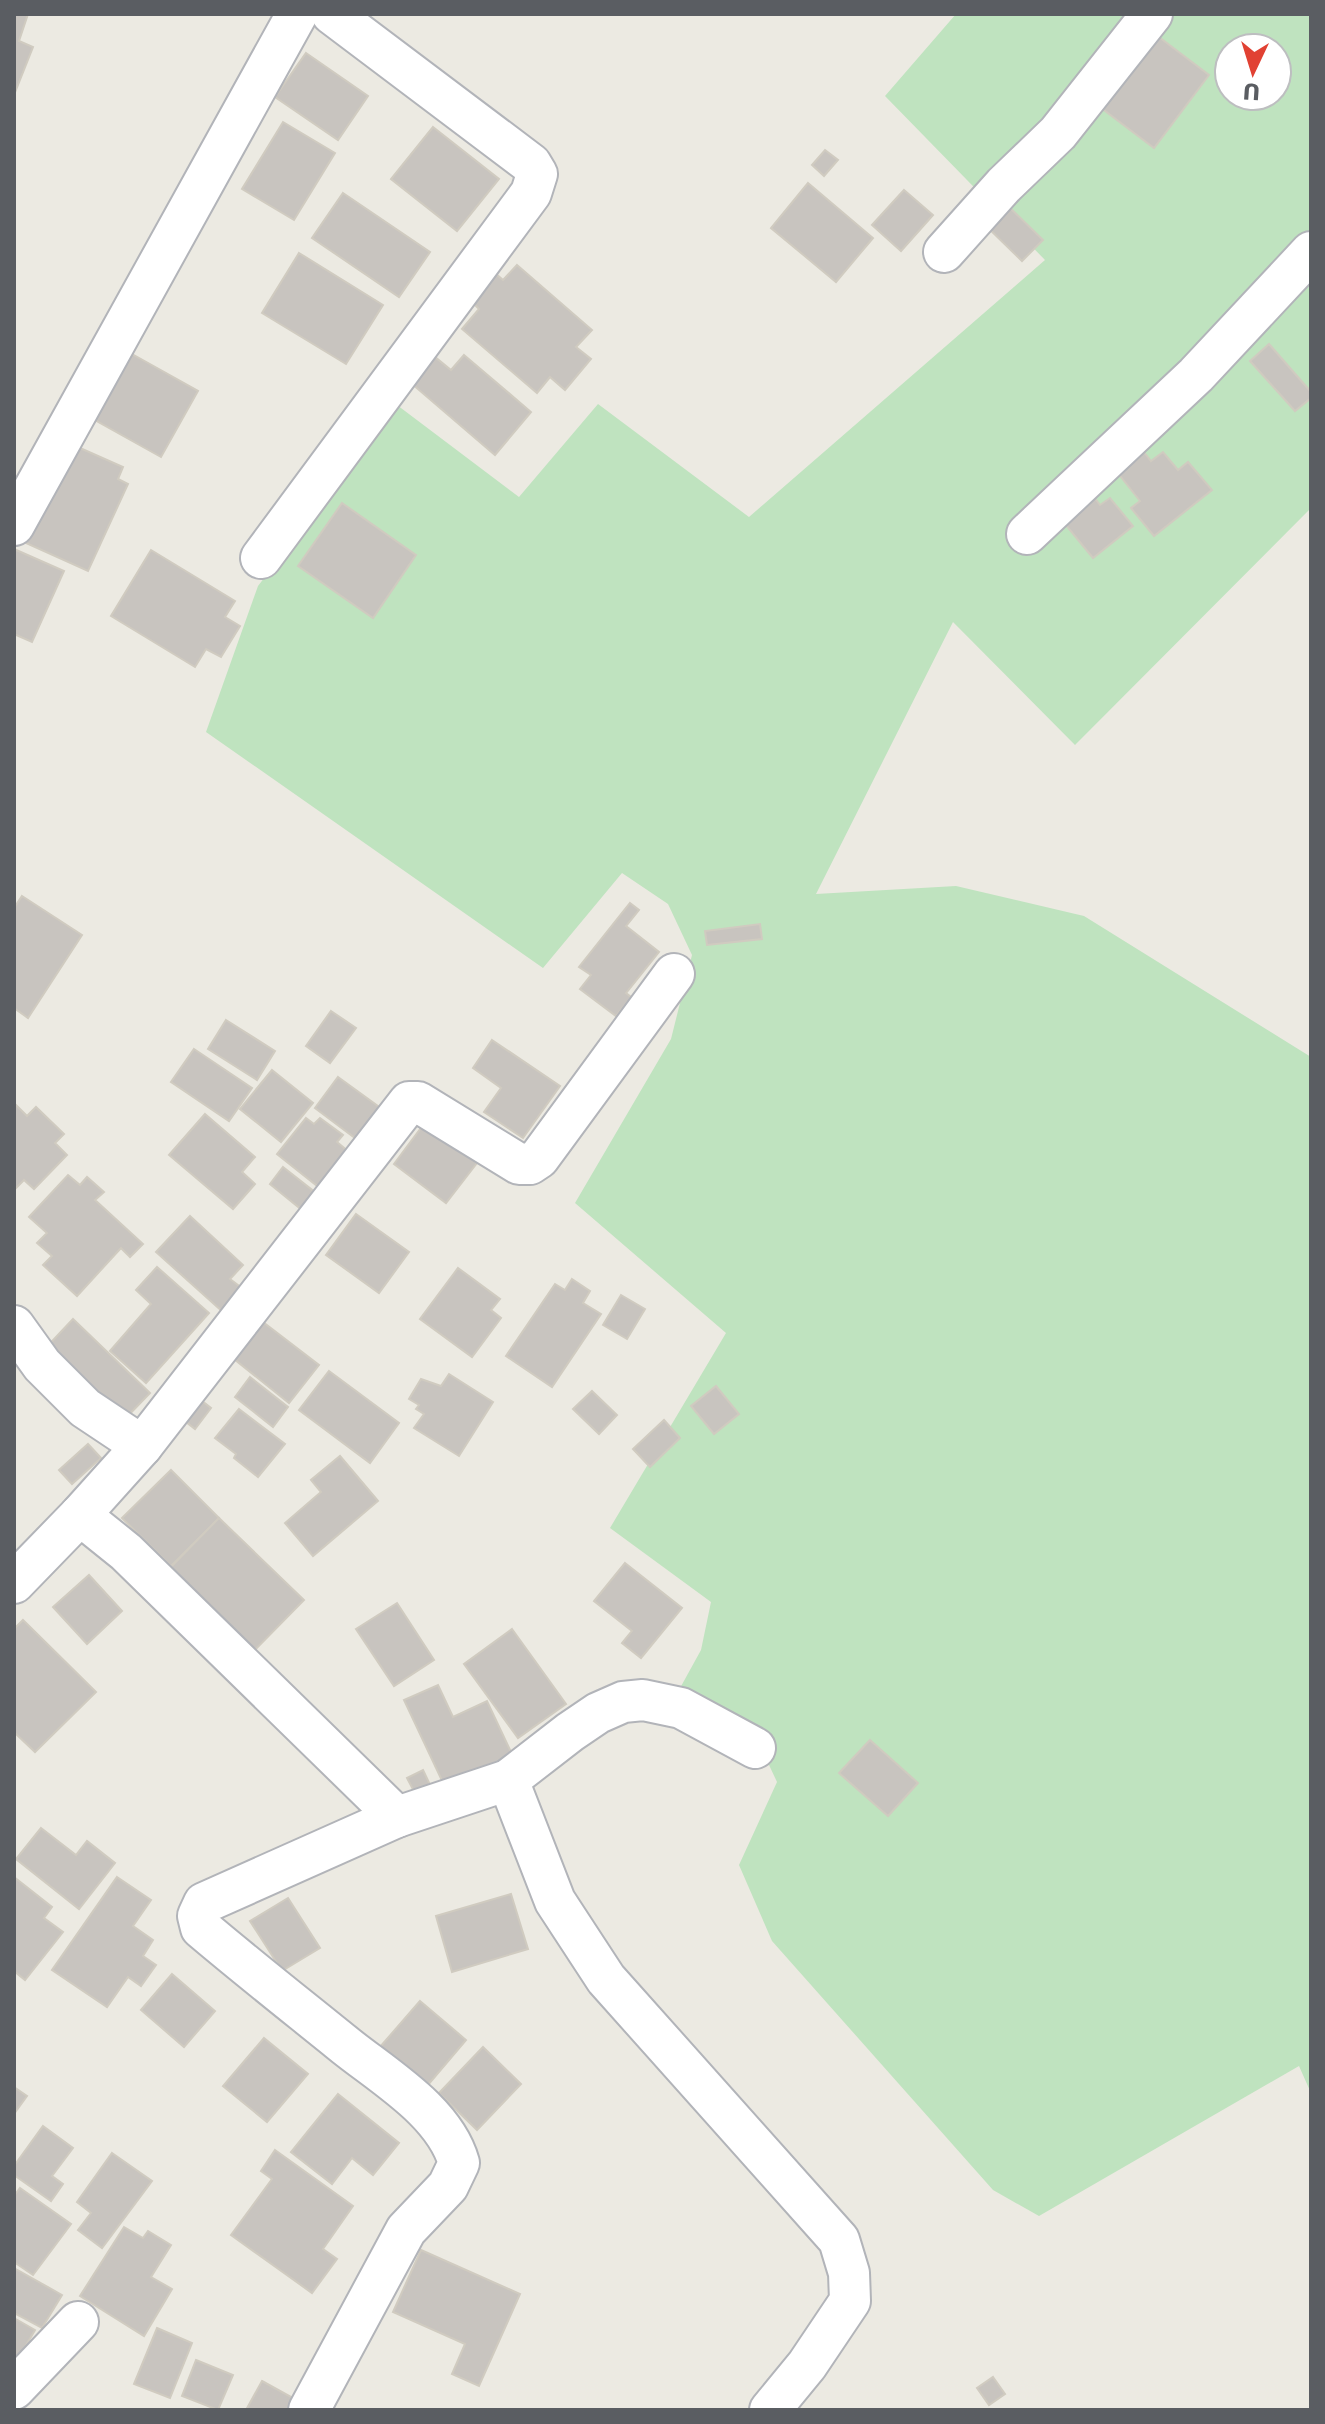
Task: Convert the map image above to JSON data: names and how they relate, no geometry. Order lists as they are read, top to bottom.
{
  "north": "bottom"
}
